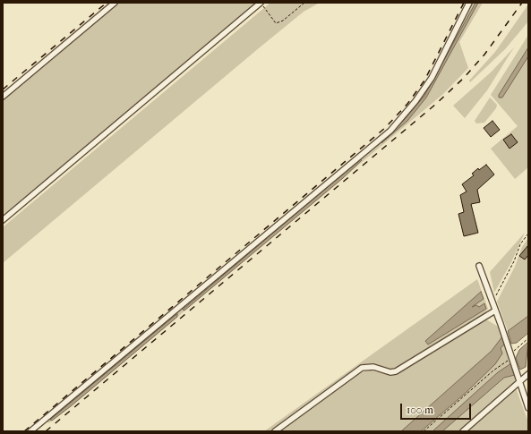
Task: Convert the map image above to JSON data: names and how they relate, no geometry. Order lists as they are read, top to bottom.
{
  "scale_bar": "100 m"
}
